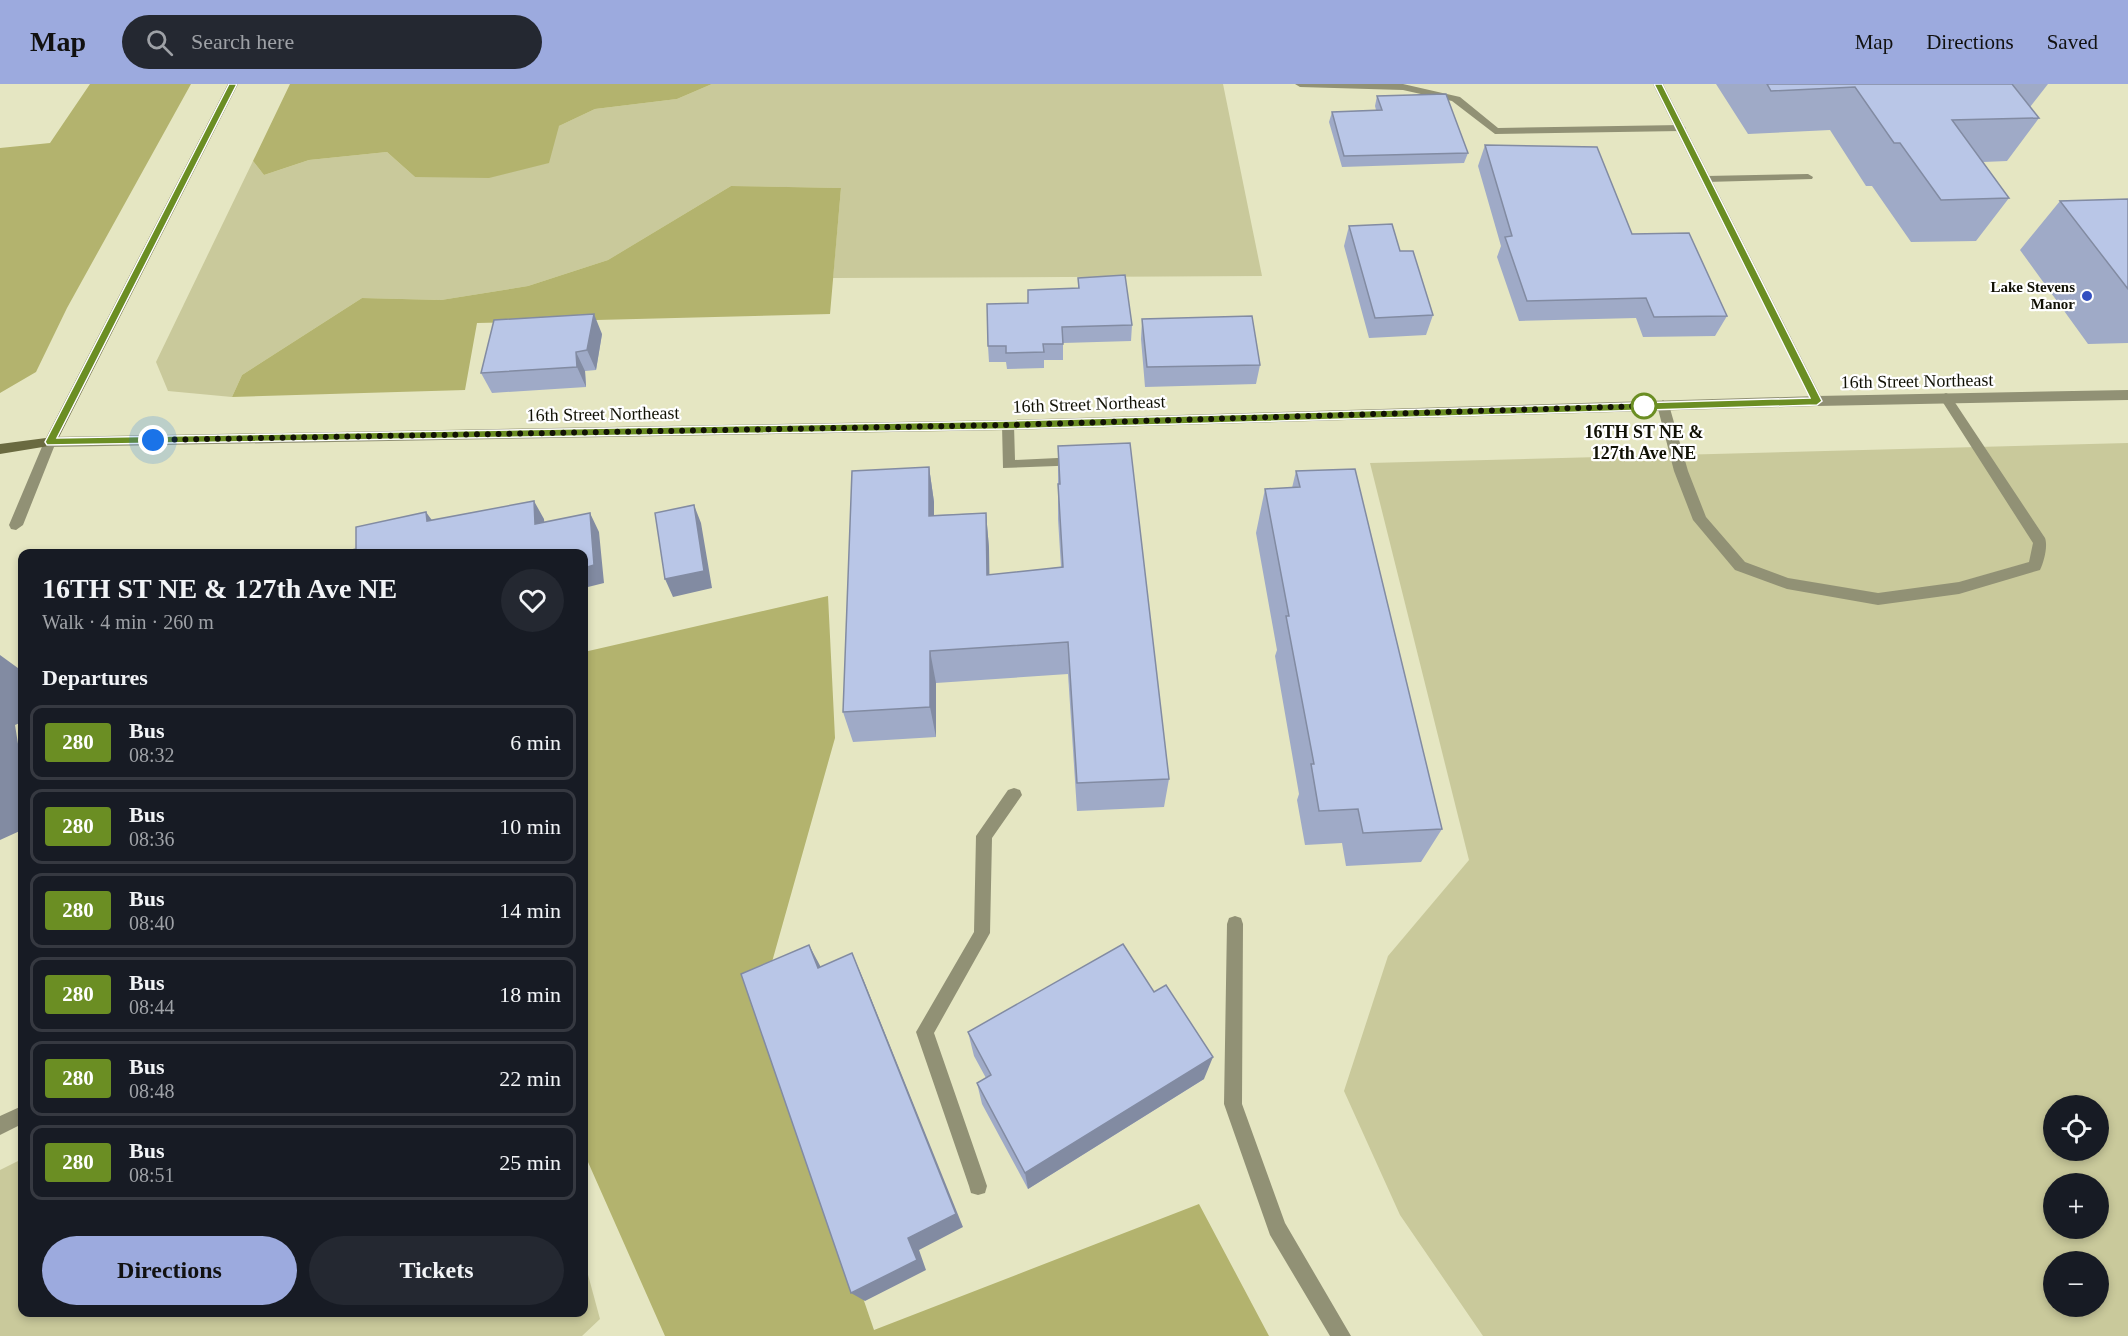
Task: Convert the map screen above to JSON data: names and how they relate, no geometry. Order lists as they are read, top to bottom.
{
  "streets": {
    "street": ["16th Street Northeast"]
  },
  "places": ["Lake Stevens Manor", "16TH ST NE & 127th Ave NE"],
  "lines": ["bus line 280"],
  "page": {
    "header": "Map",
    "search": "Search here",
    "nav": ["Map", "Directions", "Saved"],
    "heading": [
      ["16TH ST NE & 127th Ave NE", "Walk · 4 min · 260 m"],
      "Departures"
    ],
    "list": [
      {
        "mark": "280",
        "name": "Bus",
        "note": "08:32",
        "value": "6 min"
      },
      {
        "mark": "280",
        "name": "Bus",
        "note": "08:36",
        "value": "10 min"
      },
      {
        "mark": "280",
        "name": "Bus",
        "note": "08:40",
        "value": "14 min"
      },
      {
        "mark": "280",
        "name": "Bus",
        "note": "08:44",
        "value": "18 min"
      },
      {
        "mark": "280",
        "name": "Bus",
        "note": "08:48",
        "value": "22 min"
      },
      {
        "mark": "280",
        "name": "Bus",
        "note": "08:51",
        "value": "25 min"
      }
    ],
    "map_buttons": ["+", "−"],
    "buttons": ["Directions", "Tickets"]
  }
}
